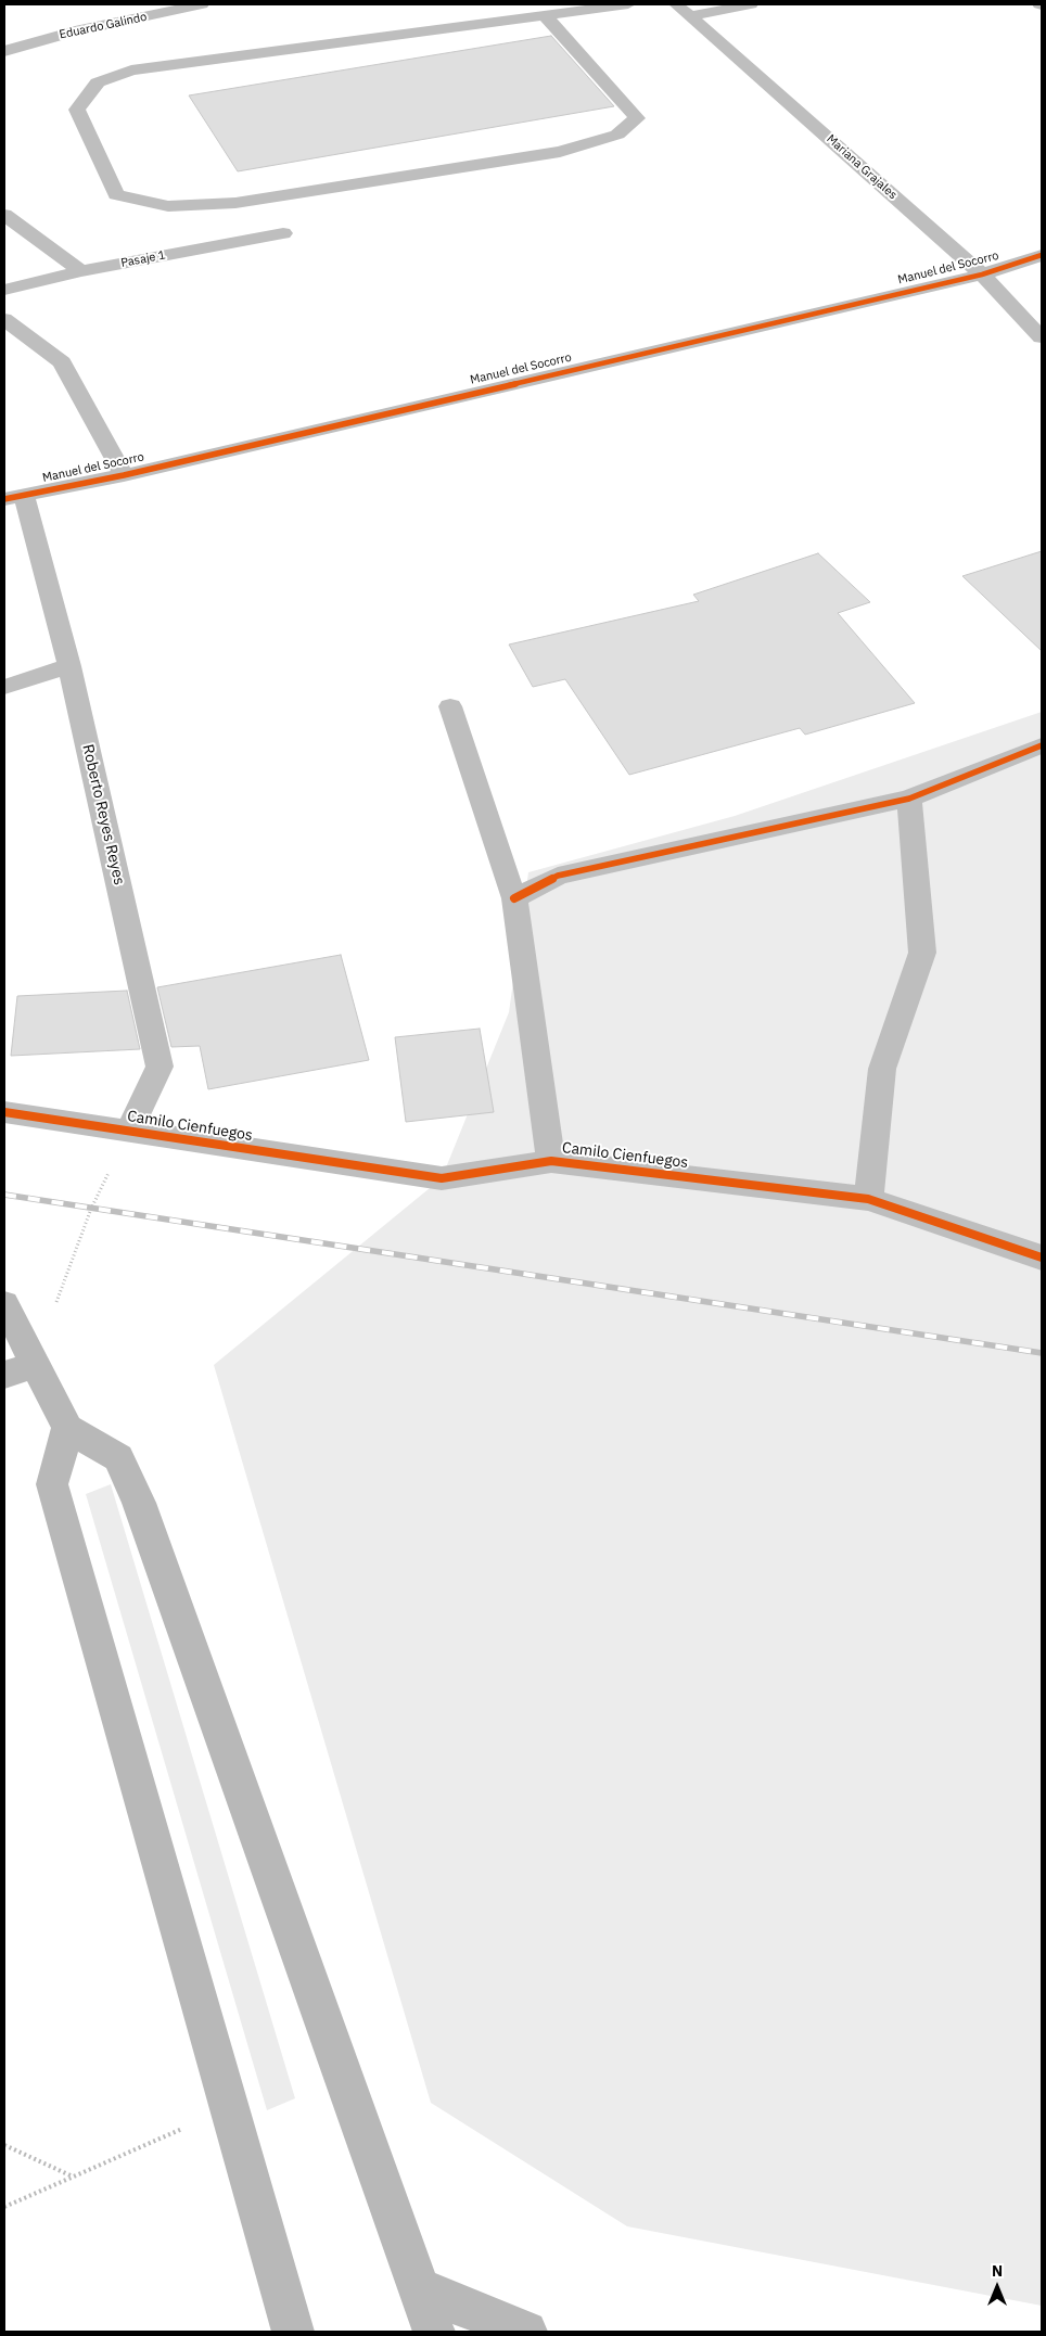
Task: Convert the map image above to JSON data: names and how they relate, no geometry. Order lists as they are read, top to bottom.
{
  "streets": {
    "street": [
      "Eduardo Galindo",
      "Mariana Grajales",
      "Pasaje 1",
      "Manuel del Socorro",
      "Roberto Reyes Reyes",
      "Camilo Cienfuegos"
    ]
  },
  "crossings": [
    ["Mariana Grajales", "Manuel del Socorro"],
    ["Manuel del Socorro", "Roberto Reyes Reyes"],
    ["Roberto Reyes Reyes", "Camilo Cienfuegos"]
  ],
  "north": "top"
}
